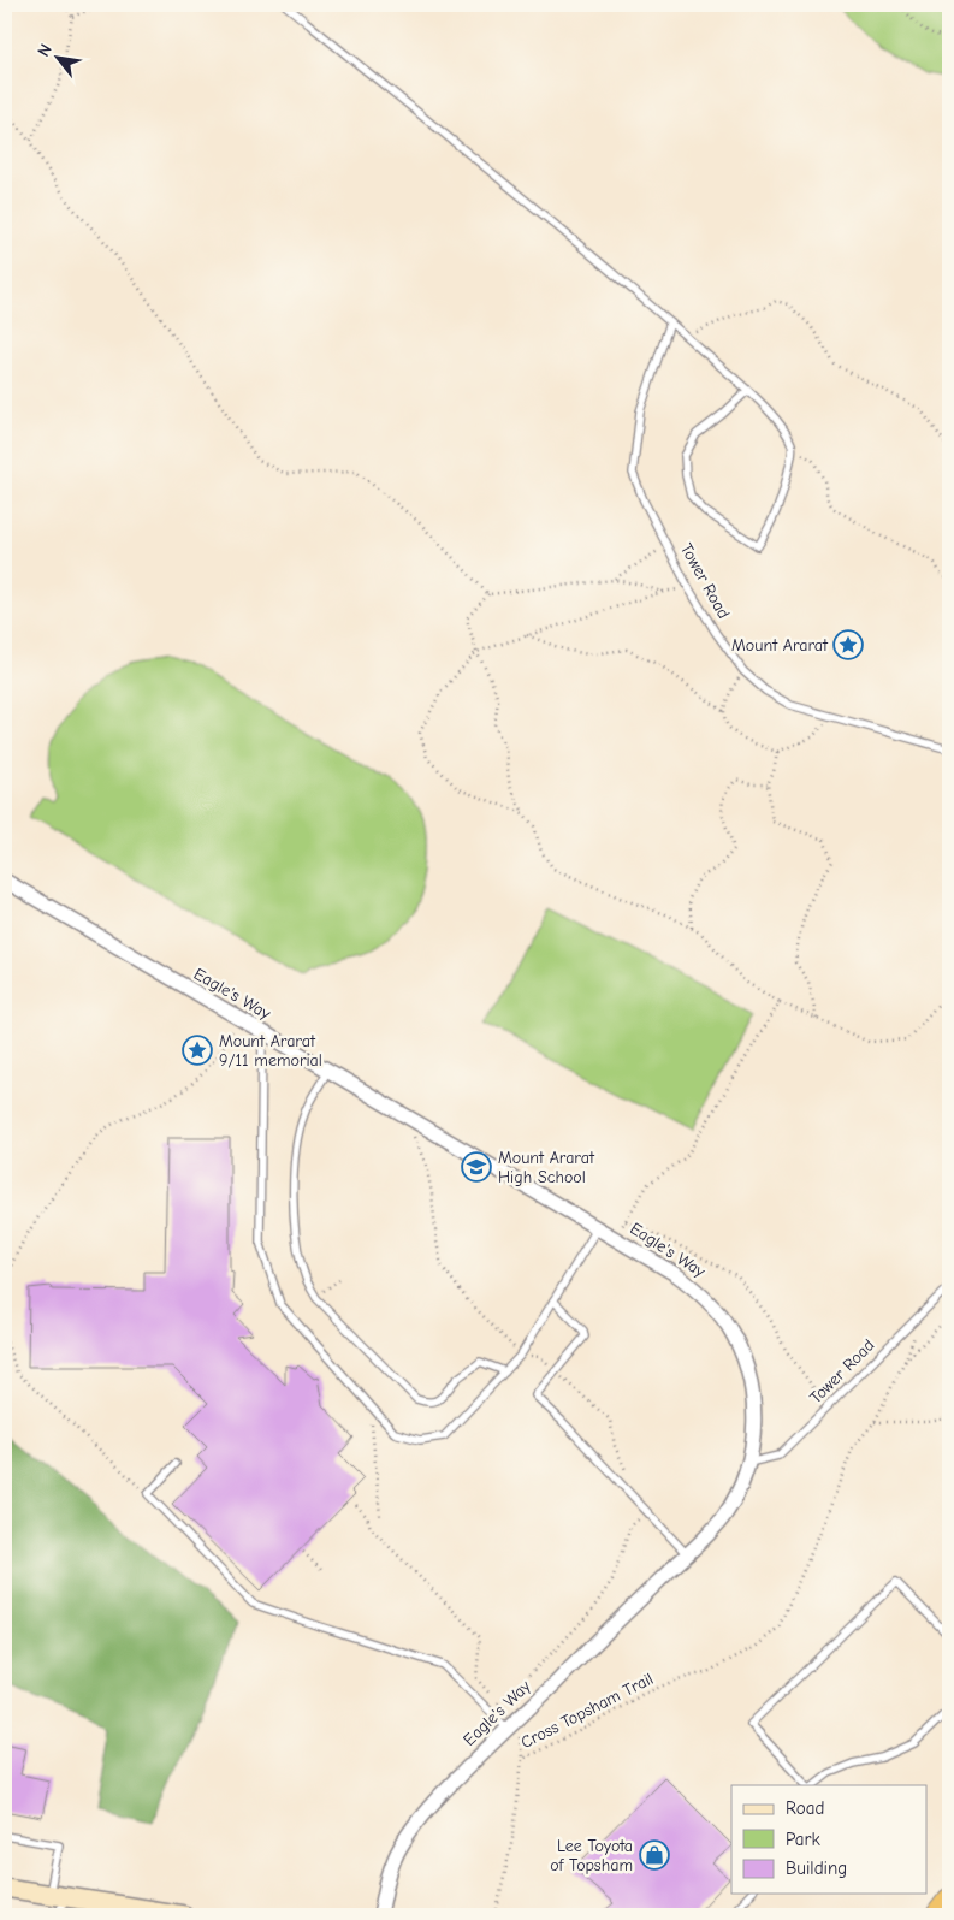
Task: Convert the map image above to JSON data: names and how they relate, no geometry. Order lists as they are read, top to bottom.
{
  "streets": {
    "street": ["Eagle's Way"],
    "lane": ["Tower Road"],
    "path": ["Cross Topsham Trail"]
  },
  "crossings": [
    ["Tower Road", "Eagle's Way"],
    ["Eagle's Way", "Cross Topsham Trail"]
  ],
  "places": {
    "place": ["Mount Ararat", "Mount Ararat 9/11 memorial"],
    "school or university": ["Mount Ararat High School"],
    "shop": ["Lee Toyota of Topsham"]
  },
  "legend": ["Road", "Park", "Building"],
  "north": "top left"
}
